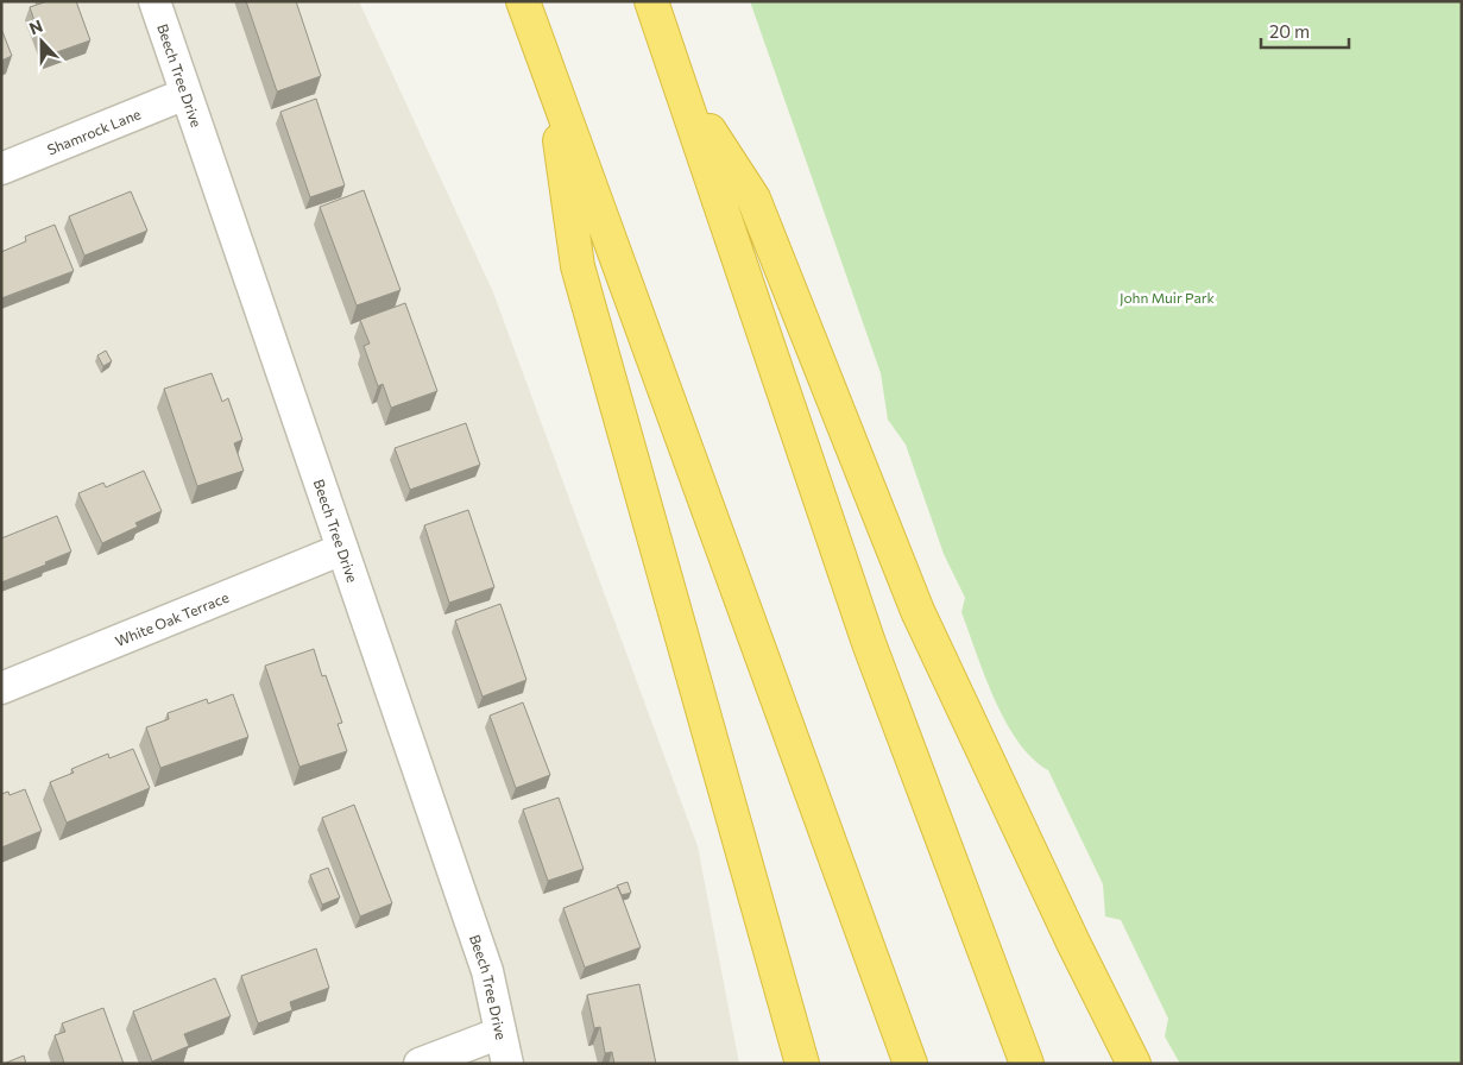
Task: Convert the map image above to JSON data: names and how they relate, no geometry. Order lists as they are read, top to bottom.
{
  "streets": {
    "street": ["Beech Tree Drive", "Shamrock Lane", "White Oak Terrace"]
  },
  "crossings": [
    ["Beech Tree Drive", "Shamrock Lane"],
    ["Beech Tree Drive", "White Oak Terrace"]
  ],
  "parks": ["John Muir Park"],
  "scale_bar": "20 m",
  "north": "top"
}
